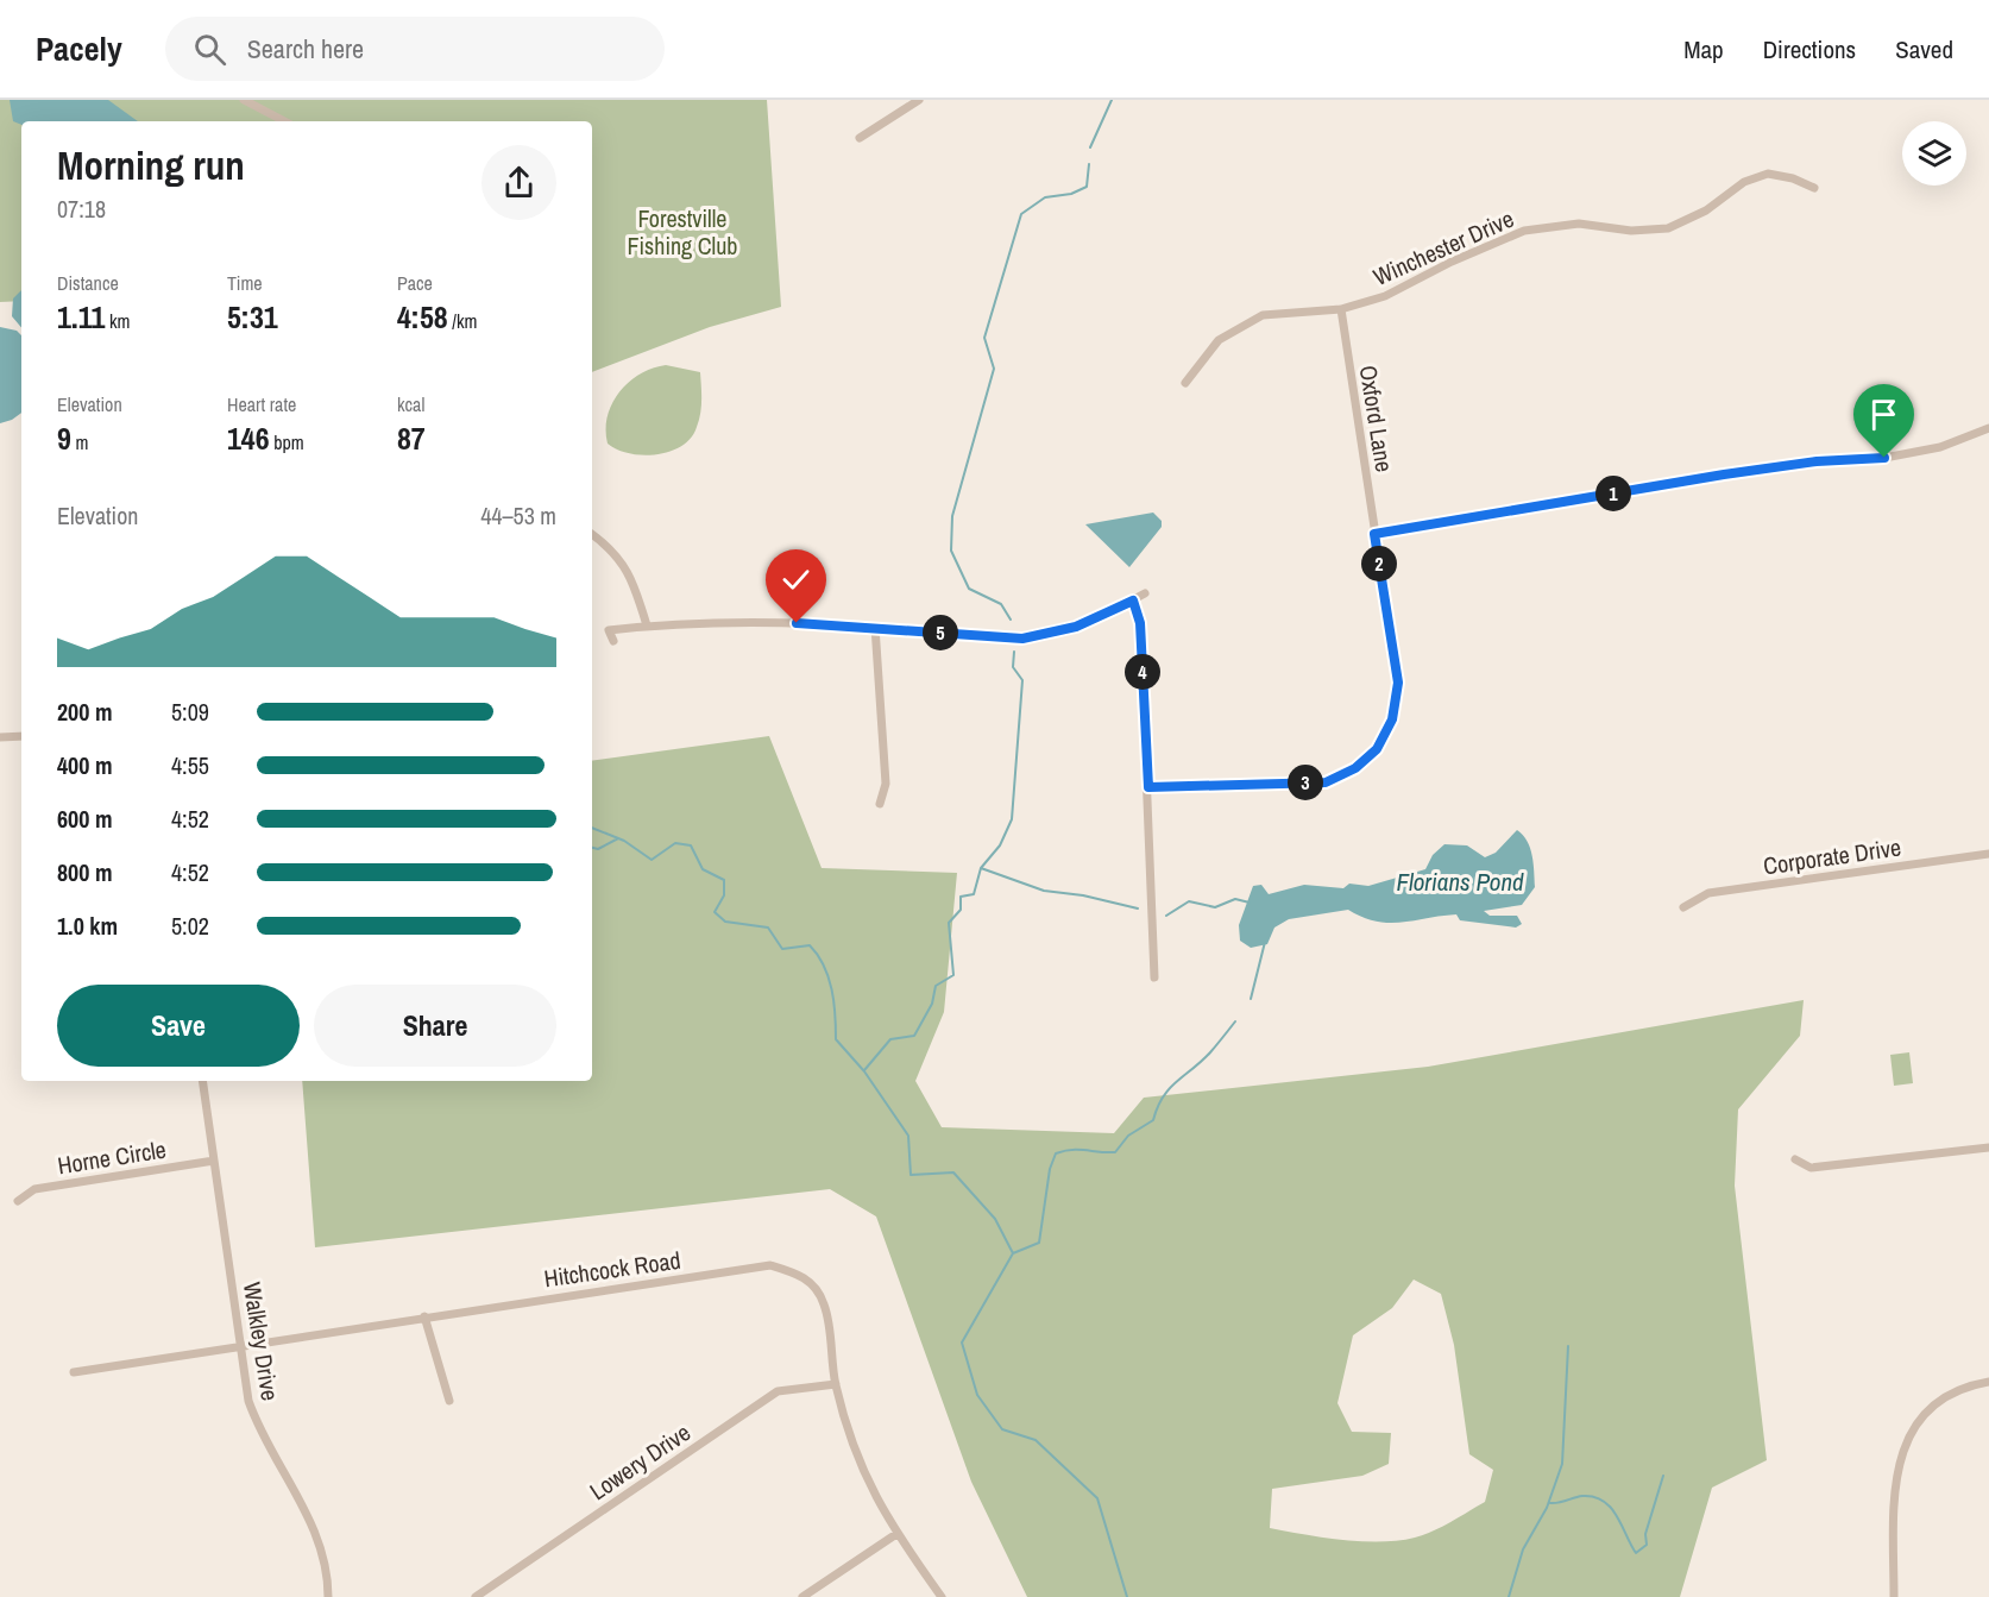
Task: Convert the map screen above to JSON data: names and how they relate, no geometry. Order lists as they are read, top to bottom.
{
  "streets": {
    "street": [
      "Winchester Drive",
      "Oxford Lane",
      "Corporate Drive",
      "Horne Circle",
      "Hitchcock Road",
      "Walkley Drive",
      "Lowery Drive"
    ]
  },
  "crossings": [
    ["Winchester Drive", "Oxford Lane"],
    ["Horne Circle", "Walkley Drive"],
    ["Hitchcock Road", "Walkley Drive"],
    ["Hitchcock Road", "Lowery Drive"]
  ],
  "water": ["Florians Pond"],
  "parks": ["Forestville Fishing Club"],
  "page": {
    "header": "Pacely",
    "search": "Search here",
    "nav": ["Map", "Directions", "Saved"],
    "heading": ["Morning run", "07:18"],
    "stats": [
      ["Distance", "1.11 km"],
      ["Time", "5:31"],
      ["Pace", "4:58 /km"],
      ["Elevation", "9 m"],
      ["Heart rate", "146 bpm"],
      ["kcal", "87"]
    ],
    "pins": [
      "1",
      "2",
      "5",
      "4",
      "3"
    ],
    "chart": ["Elevation", "44–53 m"],
    "list": [
      {
        "name": "200 m",
        "note": "5:09"
      },
      {
        "name": "400 m",
        "note": "4:55"
      },
      {
        "name": "600 m",
        "note": "4:52"
      },
      {
        "name": "800 m",
        "note": "4:52"
      },
      {
        "name": "1.0 km",
        "note": "5:02"
      }
    ],
    "buttons": ["Save", "Share"]
  }
}
